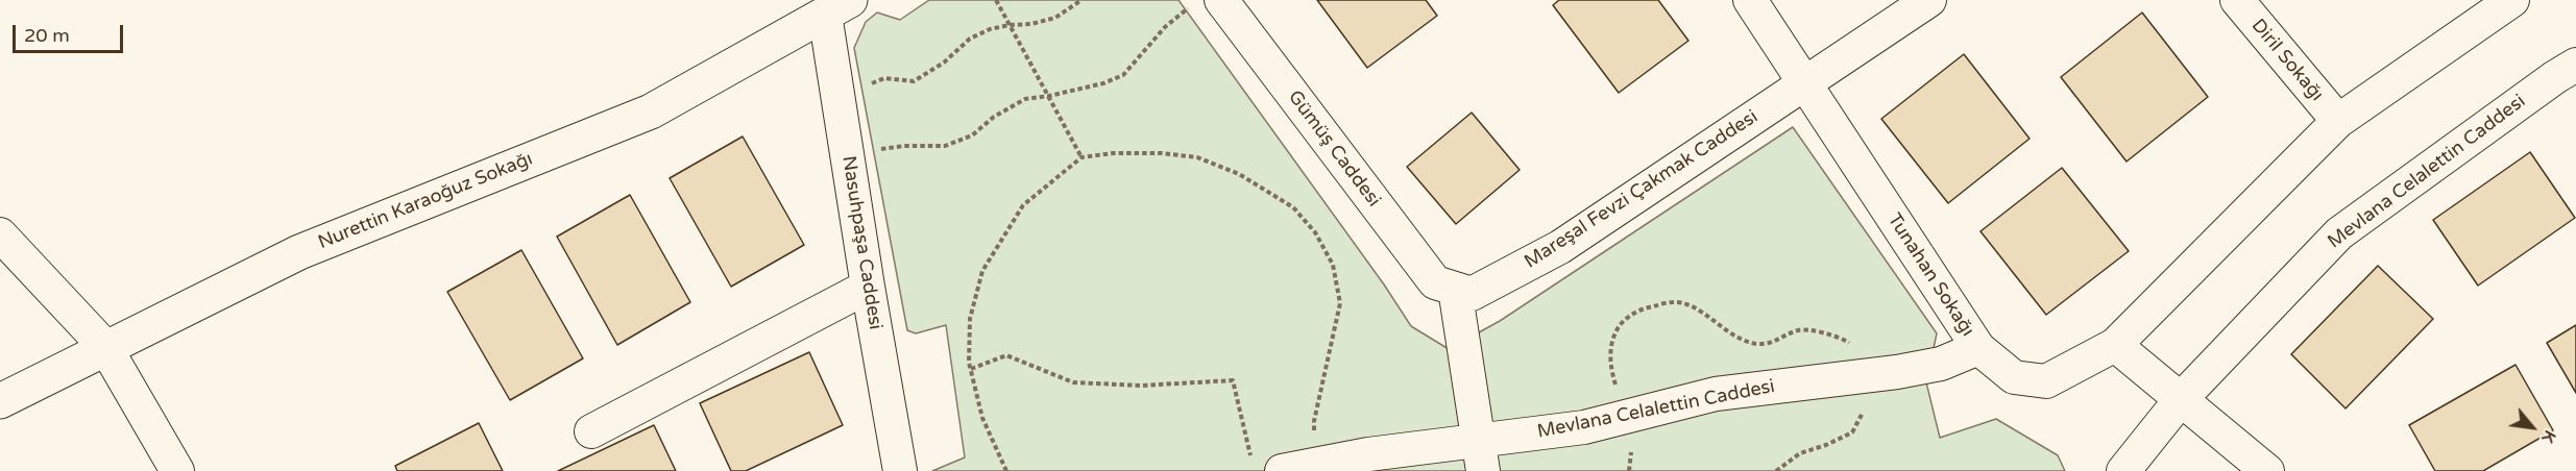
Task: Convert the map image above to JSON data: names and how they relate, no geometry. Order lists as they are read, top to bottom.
{
  "streets": {
    "street": [
      "Diril Sokağı",
      "Gümüş Caddesi",
      "Mevlana Celalettin Caddesi",
      "Mareşal Fevzi Çakmak Caddesi",
      "Nurettin Karaoğuz Sokağı",
      "Nasuhpaşa Caddesi",
      "Tunahan Sokağı"
    ]
  },
  "crossings": [
    ["Diril Sokağı", "Tunahan Sokağı"],
    ["Gümüş Caddesi", "Mareşal Fevzi Çakmak Caddesi"],
    ["Mevlana Celalettin Caddesi", "Tunahan Sokağı"],
    ["Mareşal Fevzi Çakmak Caddesi", "Tunahan Sokağı"],
    ["Nurettin Karaoğuz Sokağı", "Nasuhpaşa Caddesi"]
  ],
  "scale_bar": "20 m",
  "north": "bottom right"
}
